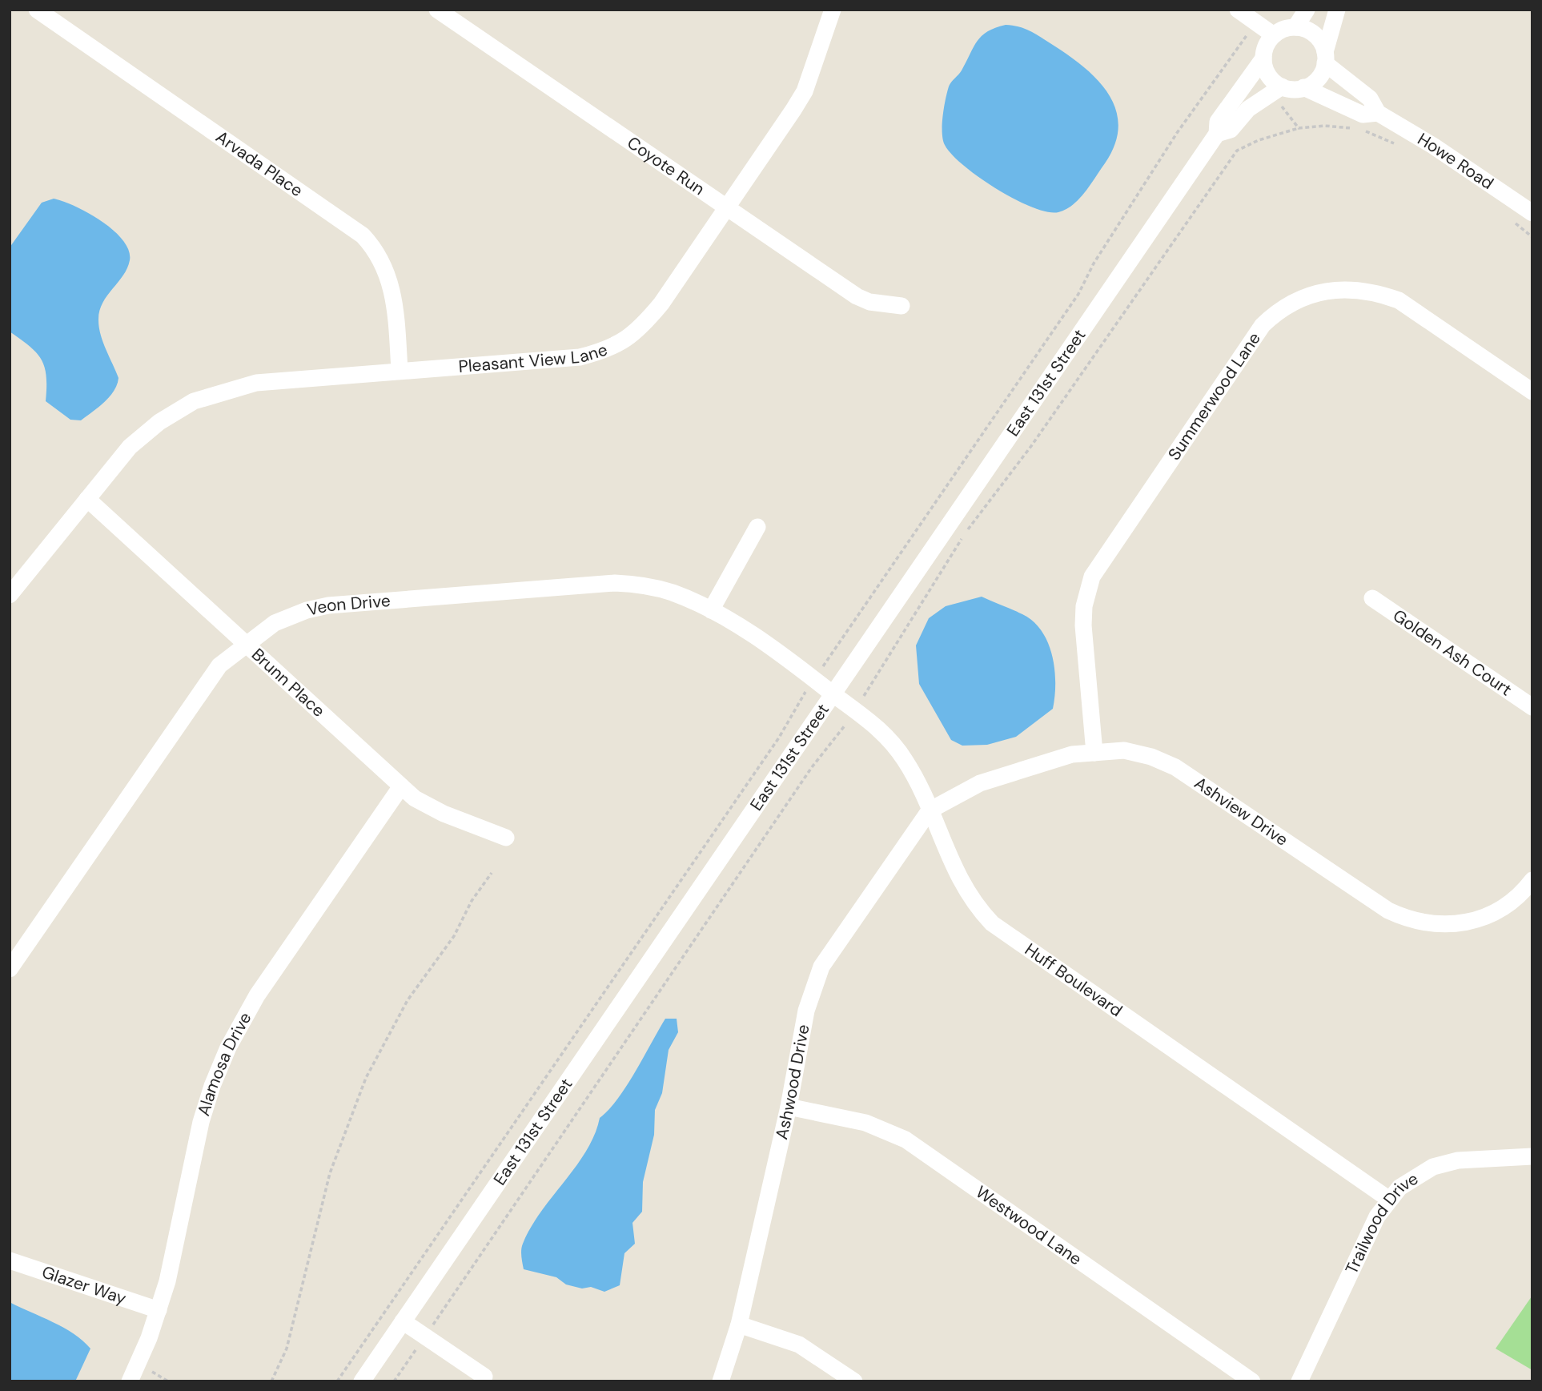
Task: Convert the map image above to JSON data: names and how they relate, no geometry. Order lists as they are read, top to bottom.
{
  "streets": {
    "street": [
      "Howe Road",
      "Arvada Place",
      "Coyote Run",
      "Pleasant View Lane",
      "East 131st Street",
      "Summerwood Lane",
      "Veon Drive",
      "Golden Ash Court",
      "Brunn Place",
      "Ashview Drive",
      "Huff Boulevard",
      "Alamosa Drive",
      "Ashwood Drive",
      "Westwood Lane",
      "Trailwood Drive",
      "Glazer Way"
    ]
  },
  "crossings": [
    ["Howe Road", "East 131st Street"],
    ["Arvada Place", "Pleasant View Lane"],
    ["Coyote Run", "Pleasant View Lane"],
    ["Pleasant View Lane", "Brunn Place"],
    ["East 131st Street", "Veon Drive"],
    ["East 131st Street", "Huff Boulevard"],
    ["Summerwood Lane", "Ashview Drive"],
    ["Veon Drive", "Brunn Place"],
    ["Veon Drive", "Huff Boulevard"],
    ["Brunn Place", "Alamosa Drive"],
    ["Ashview Drive", "Huff Boulevard"],
    ["Ashview Drive", "Ashwood Drive"],
    ["Huff Boulevard", "Ashwood Drive"],
    ["Huff Boulevard", "Trailwood Drive"],
    ["Alamosa Drive", "Glazer Way"],
    ["Ashwood Drive", "Westwood Lane"]
  ]
}
